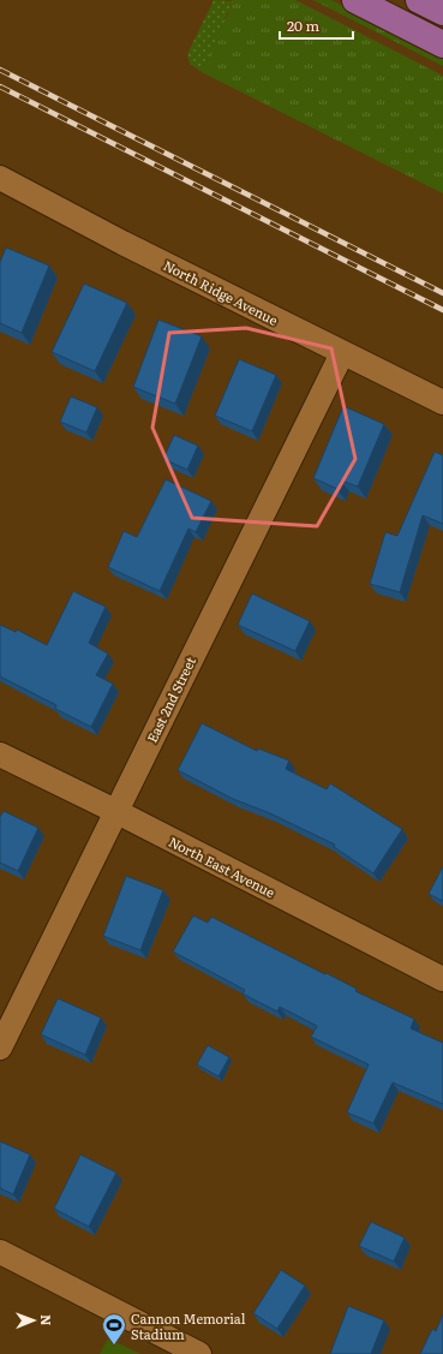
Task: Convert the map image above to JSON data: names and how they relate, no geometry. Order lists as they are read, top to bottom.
{
  "streets": {
    "street": ["North Ridge Avenue", "East 2nd Street", "North East Avenue"]
  },
  "crossings": [
    ["North Ridge Avenue", "East 2nd Street"],
    ["East 2nd Street", "North East Avenue"]
  ],
  "places": {
    "sports": ["Cannon Memorial Stadium"]
  },
  "scale_bar": "20 m",
  "north": "right"
}
